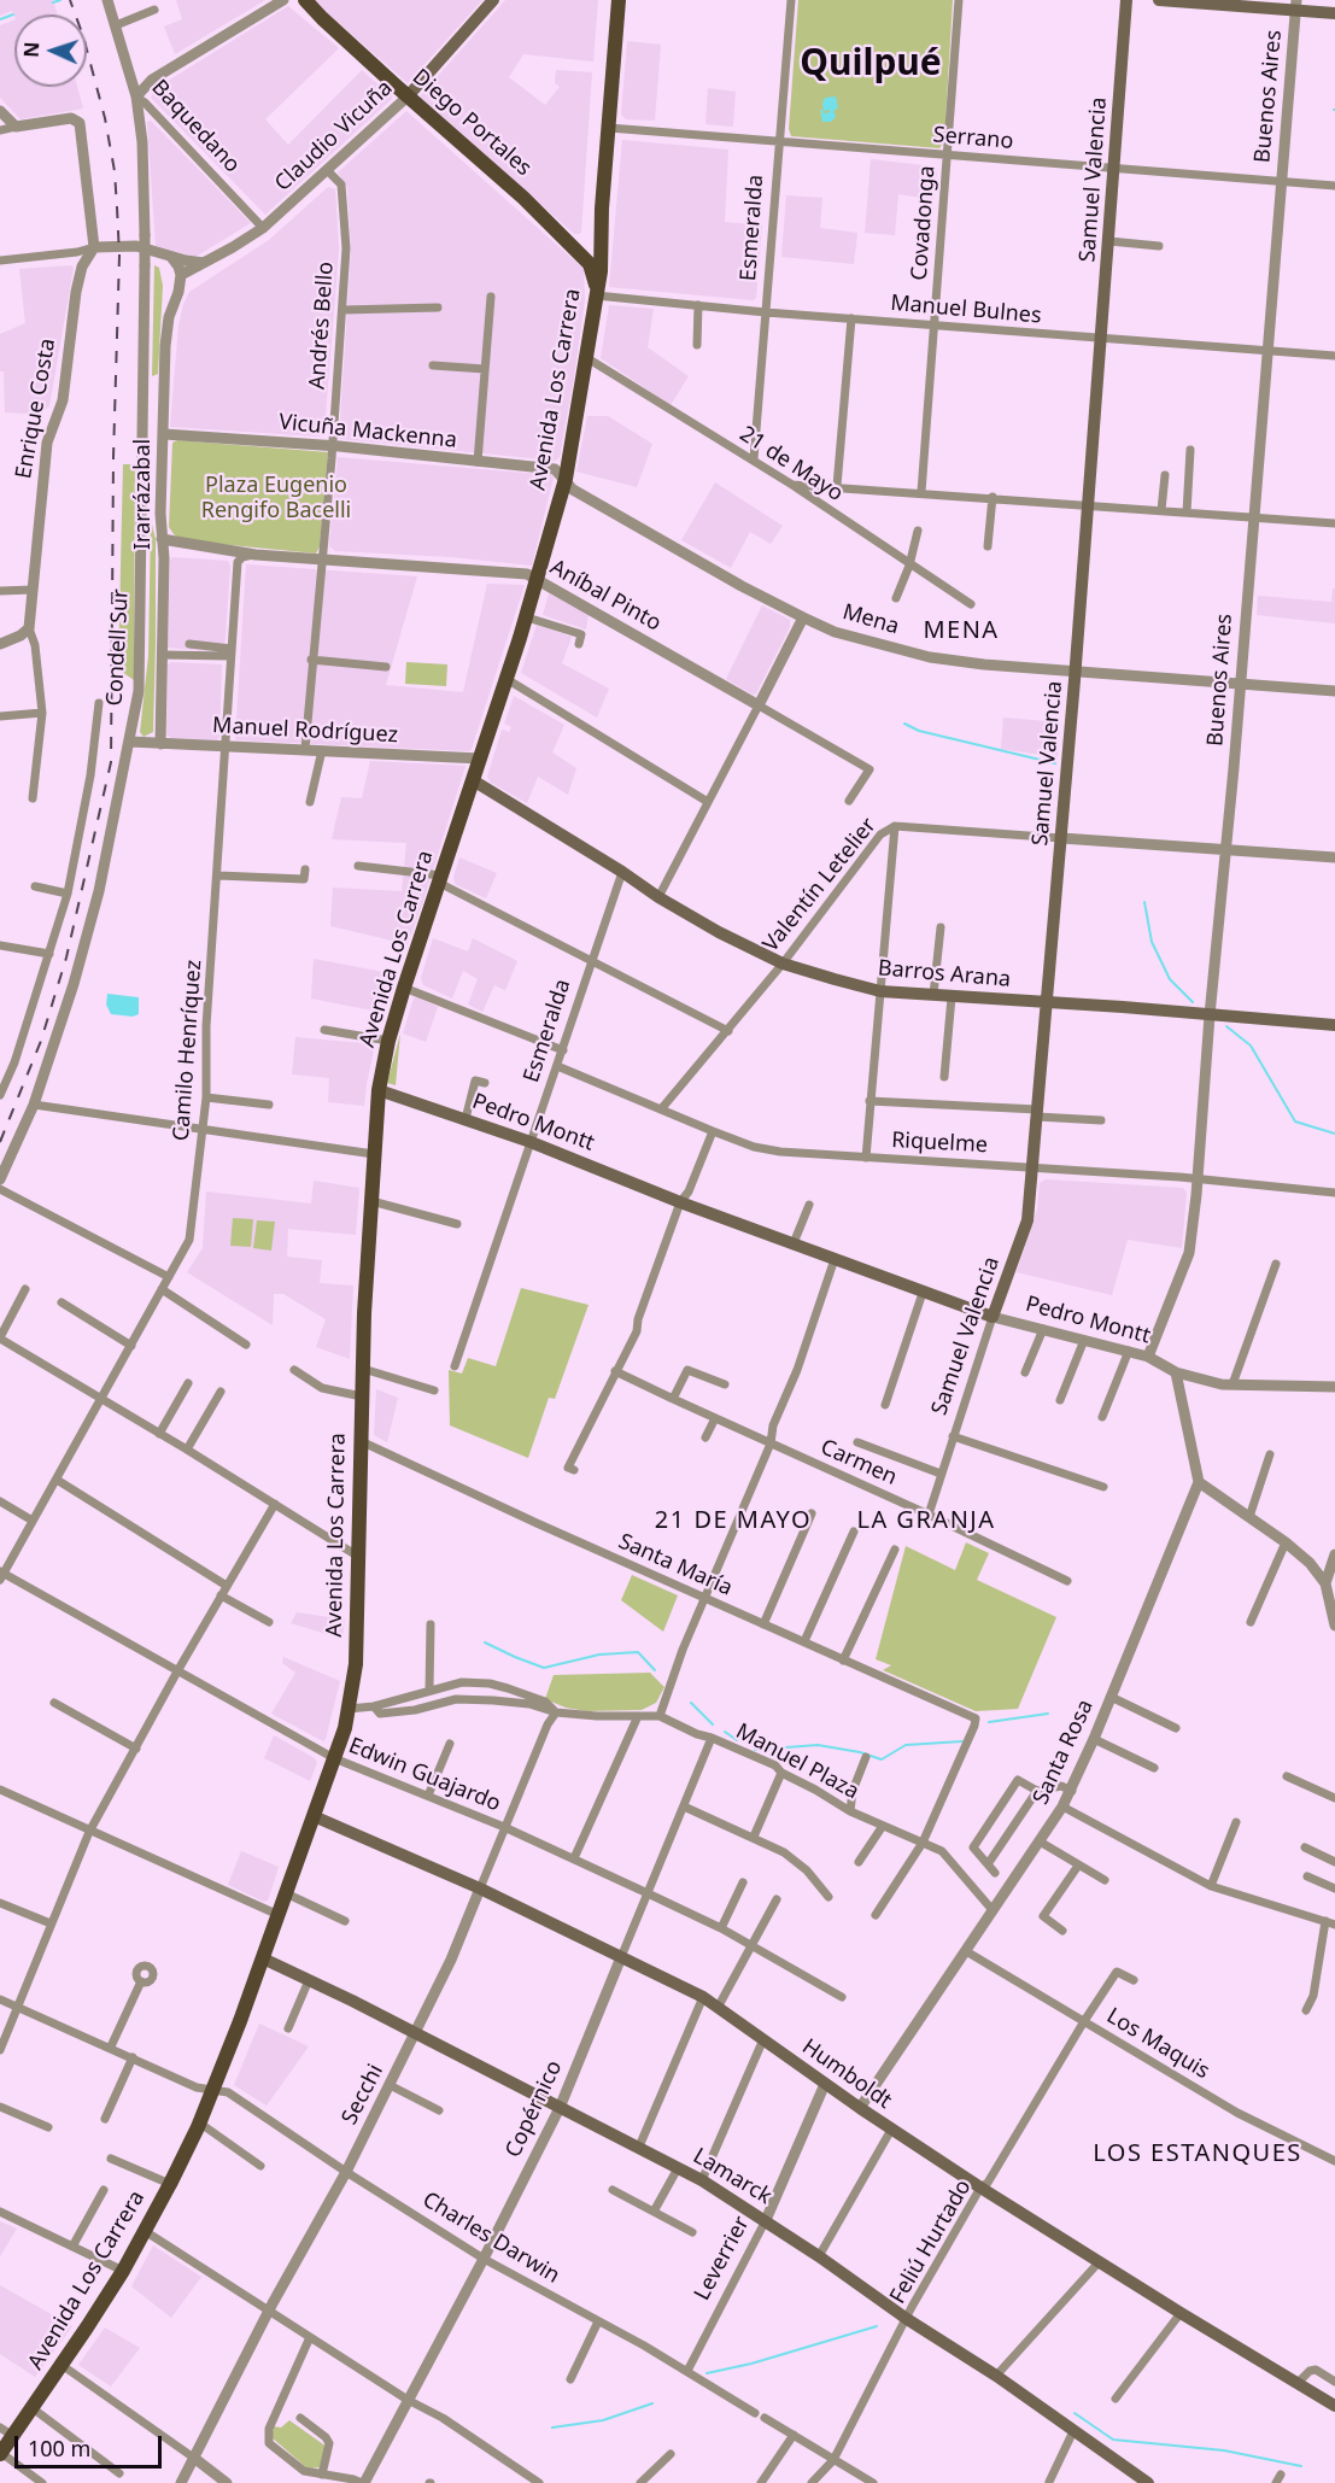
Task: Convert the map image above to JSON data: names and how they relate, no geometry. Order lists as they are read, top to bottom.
{
  "streets": {
    "main road": [
      "Diego Portales",
      "Claudio Vicuña",
      "Samuel Valencia",
      "Avenida Los Carrera",
      "Barros Arana",
      "Pedro Montt",
      "Humboldt",
      "Lamarck"
    ],
    "street": [
      "Buenos Aires",
      "Baquedano",
      "Serrano",
      "Covadonga",
      "Esmeralda",
      "Manuel Bulnes",
      "Andrés Bello",
      "Enrique Costa",
      "Vicuña Mackenna",
      "21 de Mayo",
      "Irarrázabal",
      "Aníbal Pinto",
      "Mena",
      "Condell Sur",
      "Manuel Rodríguez",
      "Valentín Letelier",
      "Camilo Henríquez",
      "Riquelme",
      "Carmen",
      "Santa María",
      "Santa Rosa",
      "Manuel Plaza",
      "Edwin Guajardo",
      "Los Maquis",
      "Secchi",
      "Copérnico",
      "Charles Darwin",
      "Feliú Hurtado",
      "Leverrier"
    ]
  },
  "crossings": [
    ["Buenos Aires", "Serrano"],
    ["Buenos Aires", "Manuel Bulnes"],
    ["Buenos Aires", "Mena"],
    ["Buenos Aires", "Valentín Letelier"],
    ["Buenos Aires", "Barros Arana"],
    ["Buenos Aires", "Pedro Montt"],
    ["Buenos Aires", "Riquelme"],
    ["Diego Portales", "Claudio Vicuña"],
    ["Diego Portales", "Manuel Bulnes"],
    ["Diego Portales", "Avenida Los Carrera"],
    ["Baquedano", "Claudio Vicuña"],
    ["Baquedano", "Condell Sur"],
    ["Claudio Vicuña", "Andrés Bello"],
    ["Claudio Vicuña", "Irarrázabal"],
    ["Serrano", "Samuel Valencia"],
    ["Serrano", "Covadonga"],
    ["Serrano", "Esmeralda"],
    ["Serrano", "Avenida Los Carrera"],
    ["Samuel Valencia", "Manuel Bulnes"],
    ["Samuel Valencia", "Mena"],
    ["Samuel Valencia", "Valentín Letelier"],
    ["Samuel Valencia", "Barros Arana"],
    ["Samuel Valencia", "Pedro Montt"],
    ["Samuel Valencia", "Riquelme"],
    ["Samuel Valencia", "Carmen"],
    ["Covadonga", "Manuel Bulnes"],
    ["Esmeralda", "Manuel Bulnes"],
    ["Esmeralda", "21 de Mayo"],
    ["Esmeralda", "Barros Arana"],
    ["Esmeralda", "Pedro Montt"],
    ["Esmeralda", "Riquelme"],
    ["Manuel Bulnes", "Avenida Los Carrera"],
    ["Andrés Bello", "Vicuña Mackenna"],
    ["Andrés Bello", "Aníbal Pinto"],
    ["Andrés Bello", "Manuel Rodríguez"],
    ["Avenida Los Carrera", "Vicuña Mackenna"],
    ["Avenida Los Carrera", "21 de Mayo"],
    ["Avenida Los Carrera", "Aníbal Pinto"],
    ["Avenida Los Carrera", "Mena"],
    ["Avenida Los Carrera", "Manuel Rodríguez"],
    ["Avenida Los Carrera", "Barros Arana"],
    ["Avenida Los Carrera", "Pedro Montt"],
    ["Avenida Los Carrera", "Santa María"],
    ["Avenida Los Carrera", "Manuel Plaza"],
    ["Avenida Los Carrera", "Edwin Guajardo"],
    ["Avenida Los Carrera", "Humboldt"],
    ["Avenida Los Carrera", "Lamarck"],
    ["Avenida Los Carrera", "Charles Darwin"],
    ["Vicuña Mackenna", "Irarrázabal"],
    ["Vicuña Mackenna", "Mena"],
    ["Irarrázabal", "Aníbal Pinto"],
    ["Irarrázabal", "Manuel Rodríguez"],
    ["Aníbal Pinto", "Camilo Henríquez"],
    ["Condell Sur", "Manuel Rodríguez"],
    ["Manuel Rodríguez", "Camilo Henríquez"],
    ["Valentín Letelier", "Barros Arana"],
    ["Valentín Letelier", "Riquelme"],
    ["Camilo Henríquez", "Edwin Guajardo"],
    ["Santa María", "Manuel Plaza"],
    ["Santa Rosa", "Manuel Plaza"],
    ["Santa Rosa", "Los Maquis"],
    ["Santa Rosa", "Humboldt"],
    ["Manuel Plaza", "Secchi"],
    ["Manuel Plaza", "Copérnico"],
    ["Edwin Guajardo", "Secchi"],
    ["Edwin Guajardo", "Copérnico"],
    ["Los Maquis", "Feliú Hurtado"],
    ["Humboldt", "Secchi"],
    ["Humboldt", "Copérnico"],
    ["Humboldt", "Feliú Hurtado"],
    ["Humboldt", "Leverrier"],
    ["Secchi", "Lamarck"],
    ["Secchi", "Charles Darwin"],
    ["Copérnico", "Lamarck"],
    ["Copérnico", "Charles Darwin"],
    ["Lamarck", "Feliú Hurtado"],
    ["Lamarck", "Leverrier"],
    ["Charles Darwin", "Leverrier"]
  ],
  "districts": [
    "Quilpué",
    "MENA",
    "21 DE MAYO",
    "LA GRANJA",
    "LOS ESTANQUES"
  ],
  "parks": ["Plaza Eugenio Rengifo Bacelli"],
  "scale_bar": "100 m",
  "north": "left"
}
